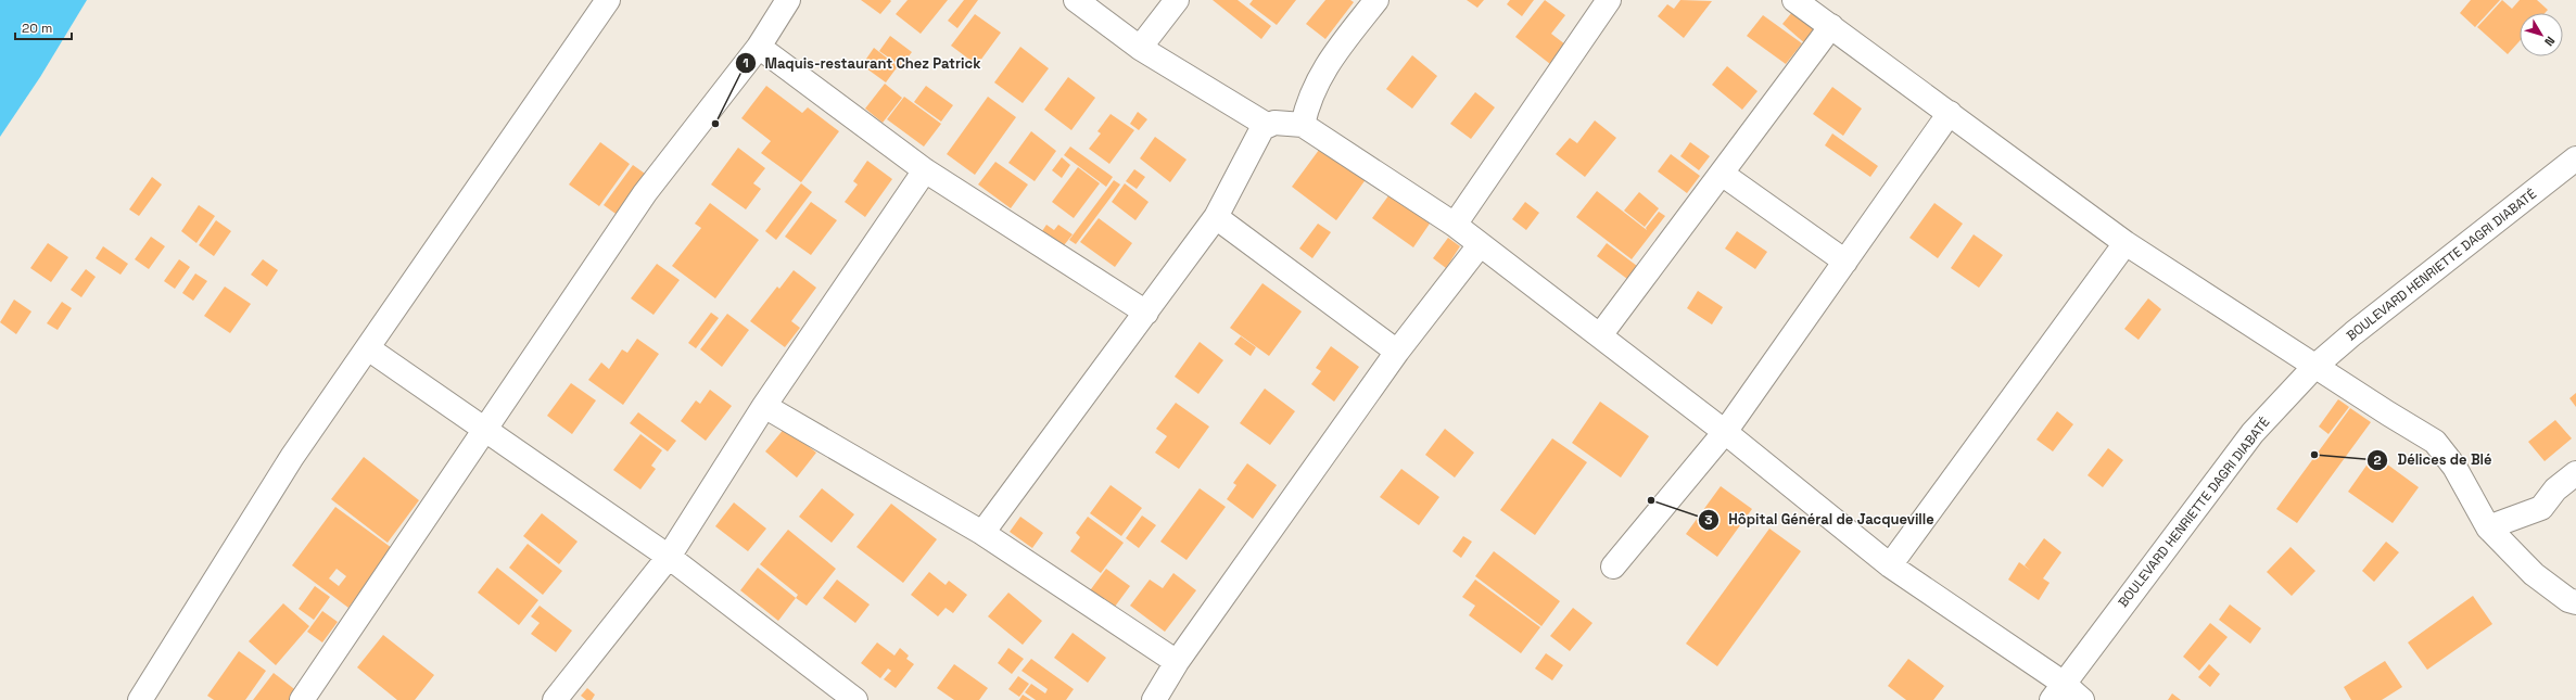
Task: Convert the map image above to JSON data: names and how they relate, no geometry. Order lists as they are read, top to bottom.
{
  "streets": {
    "street": ["BOULEVARD HENRIETTE DAGRI DIABATÉ"]
  },
  "places": ["Maquis-restaurant Chez Patrick", "Délices de Blé", "Hôpital Général de Jacqueville"],
  "scale_bar": "20 m",
  "north": "bottom right"
}
